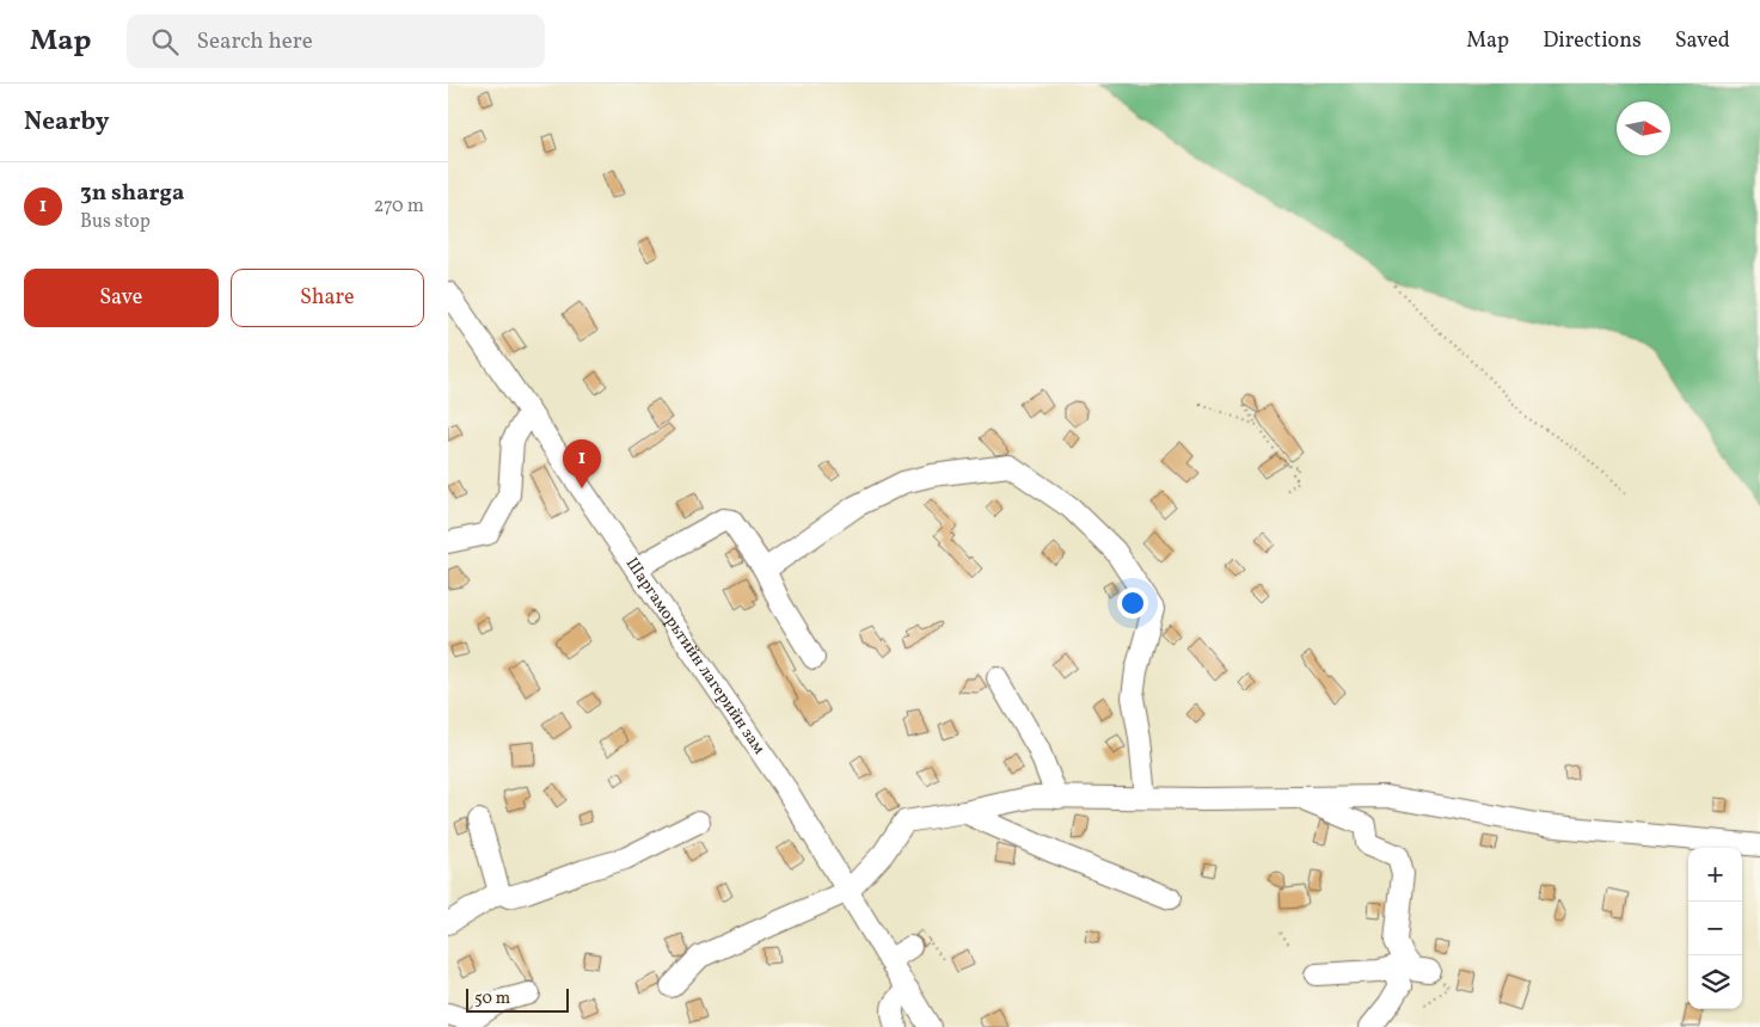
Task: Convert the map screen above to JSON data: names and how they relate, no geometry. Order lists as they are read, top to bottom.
{
  "streets": {
    "street": ["Шаргаморьтийн лагерийн зам"]
  },
  "scale_bar": "50 m",
  "north": "right",
  "page": {
    "header": "Map",
    "search": "Search here",
    "nav": ["Map", "Directions", "Saved"],
    "heading": "Nearby",
    "list": [
      {
        "mark": "1",
        "name": "3n sharga",
        "note": "Bus stop",
        "value": "270 m"
      }
    ],
    "buttons": ["Save", "Share"],
    "pins": "1",
    "map_buttons": ["+", "−"],
    "scale": "50 m"
  }
}
